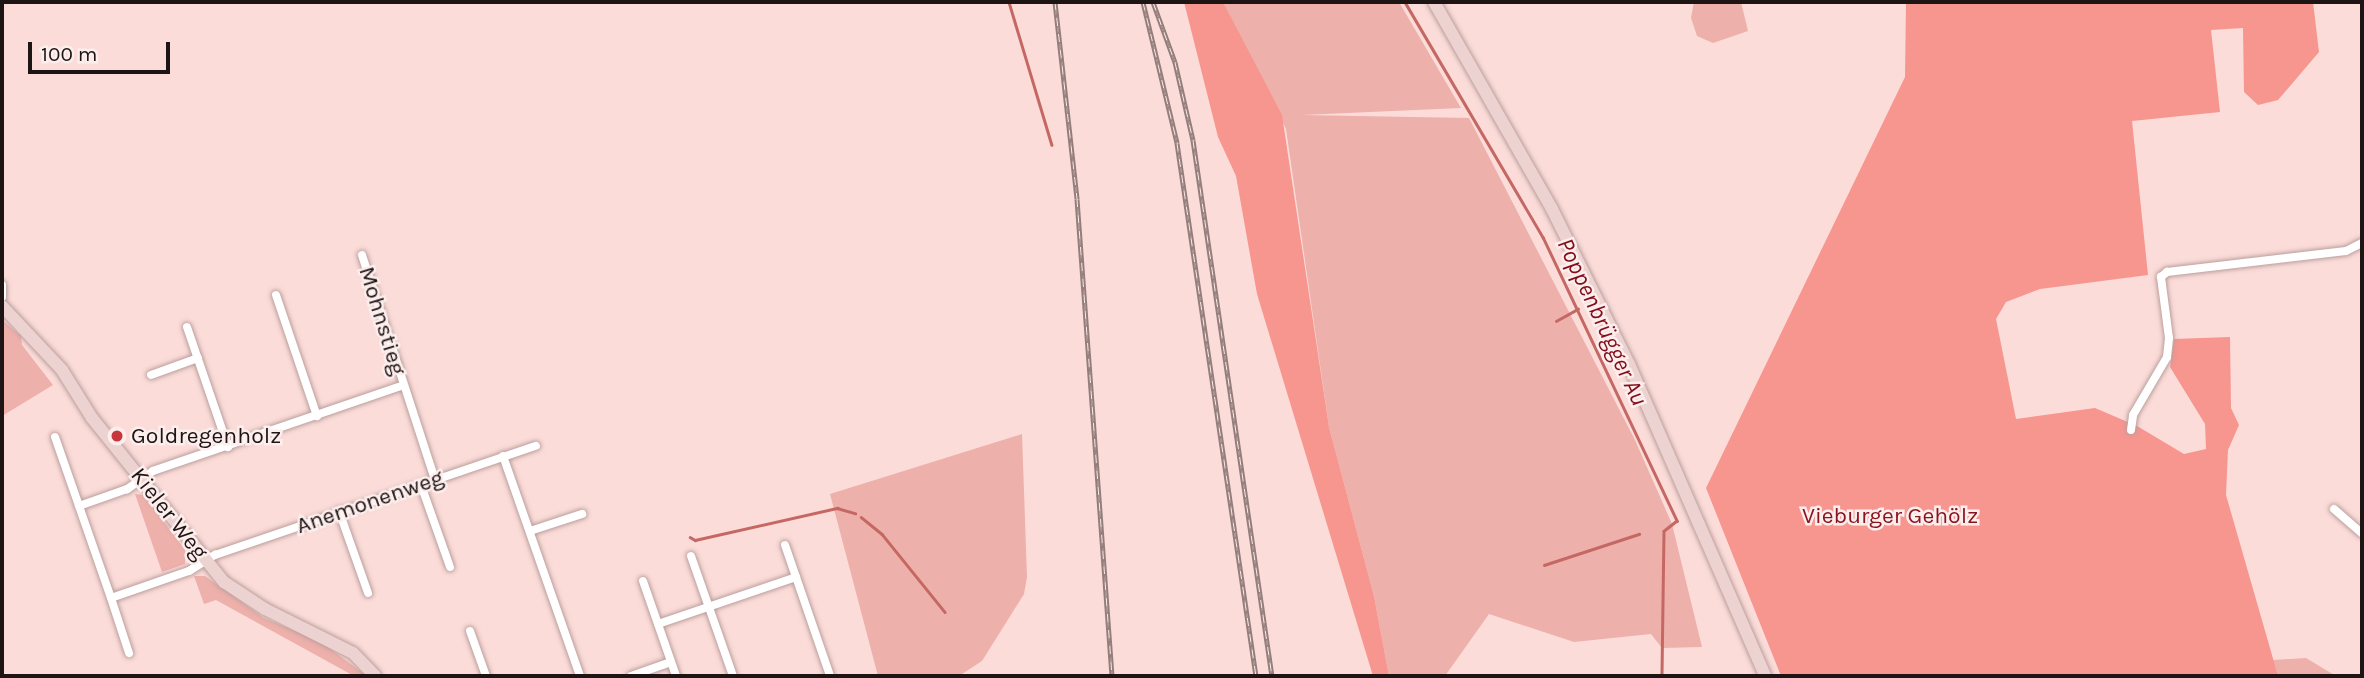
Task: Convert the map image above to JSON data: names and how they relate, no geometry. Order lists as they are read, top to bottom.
{
  "streets": {
    "main road": ["Kieler Weg"],
    "street": ["Mohnstieg", "Anemonenweg"]
  },
  "crossings": [
    ["Mohnstieg", "Anemonenweg"],
    ["Anemonenweg", "Kieler Weg"]
  ],
  "water": ["Poppenbrügger Au"],
  "parks": ["Vieburger Gehölz"],
  "places": ["Goldregenholz"],
  "scale_bar": "100 m"
}
